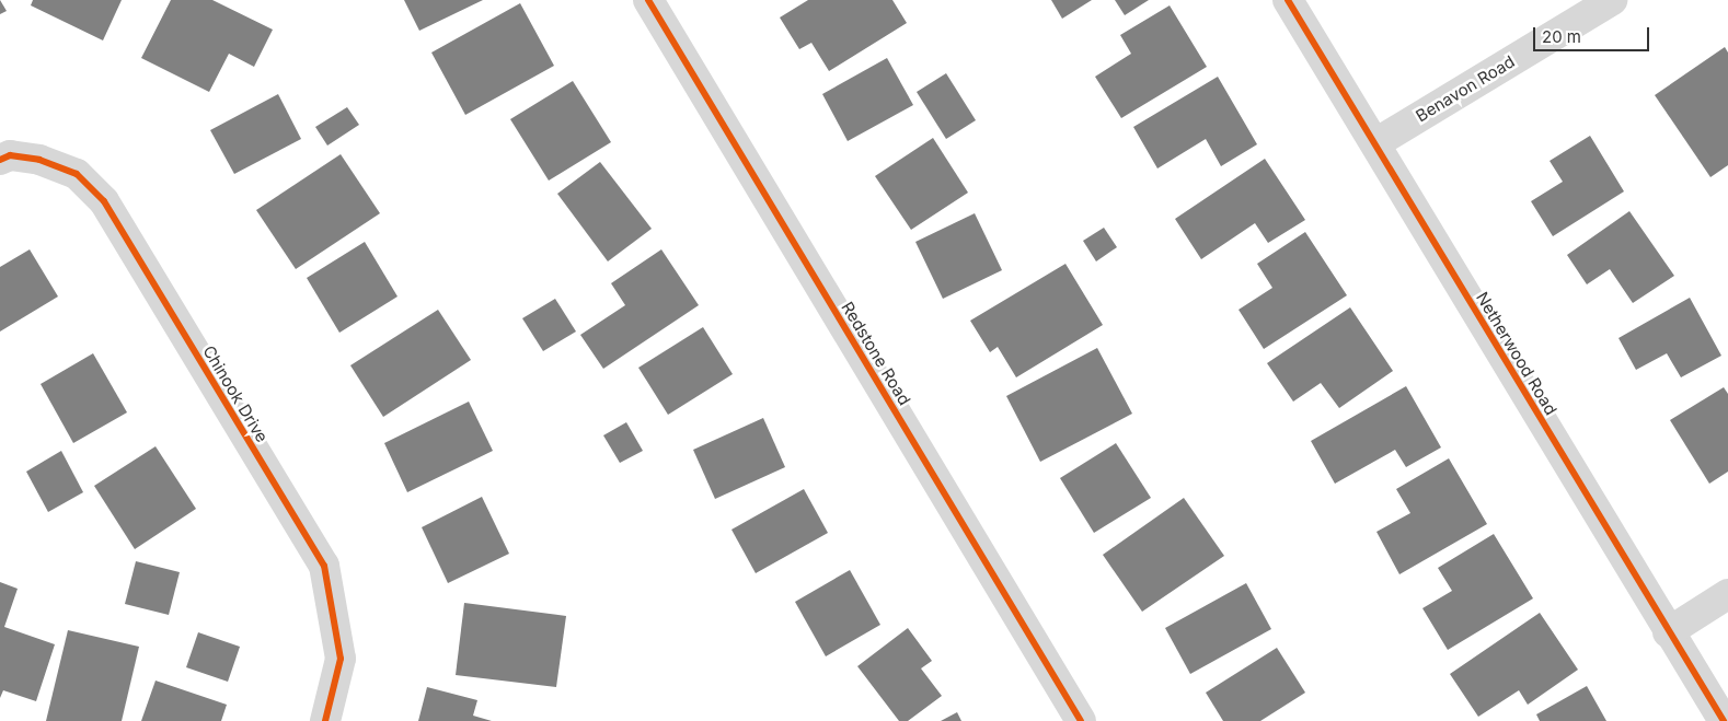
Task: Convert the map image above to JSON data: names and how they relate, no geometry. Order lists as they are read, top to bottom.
{
  "streets": {
    "street": [
      "Benavon Road",
      "Redstone Road",
      "Netherwood Road",
      "Chinook Drive"
    ]
  },
  "crossings": [
    ["Benavon Road", "Netherwood Road"]
  ],
  "scale_bar": "20 m"
}
